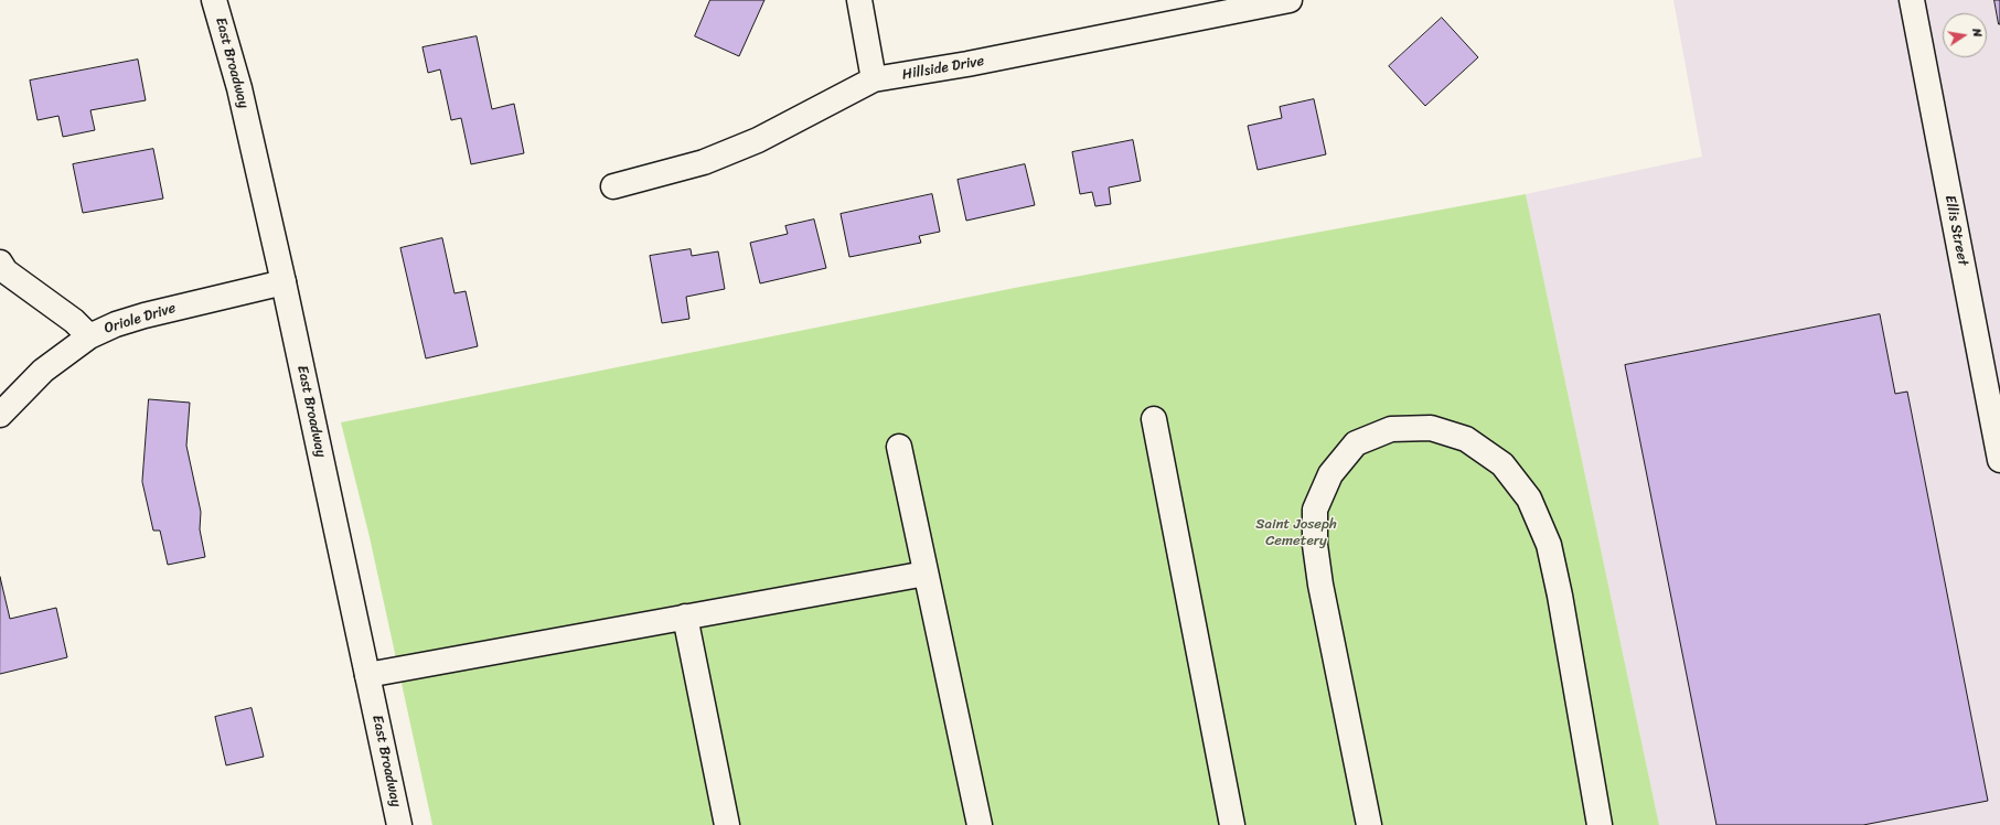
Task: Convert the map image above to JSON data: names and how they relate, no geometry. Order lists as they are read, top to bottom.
{
  "streets": {
    "street": [
      "East Broadway",
      "Hillside Drive",
      "Ellis Street",
      "Oriole Drive"
    ]
  },
  "crossings": [
    ["East Broadway", "Oriole Drive"]
  ],
  "parks": ["Saint Joseph Cemetery"],
  "north": "right"
}
